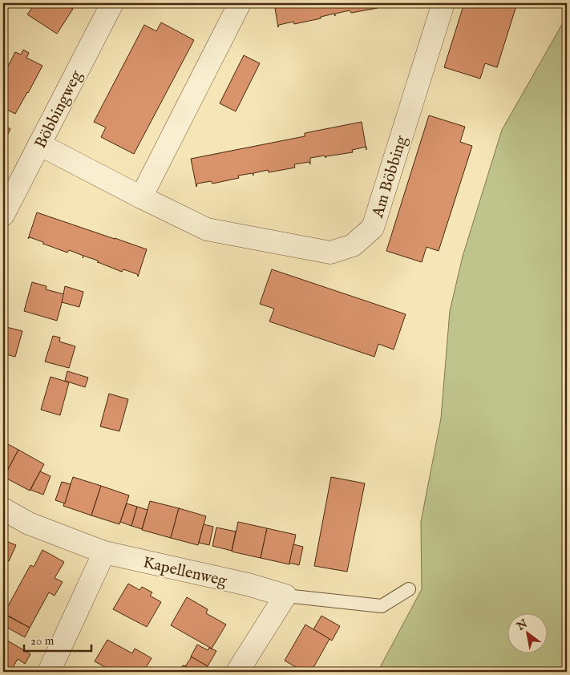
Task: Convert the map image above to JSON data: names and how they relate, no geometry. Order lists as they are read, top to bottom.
{
  "streets": {
    "street": ["Böbbingweg", "Am Böbbing", "Kapellenweg"]
  },
  "crossings": [
    ["Böbbingweg", "Am Böbbing"]
  ],
  "scale_bar": "20 m",
  "north": "top left"
}
